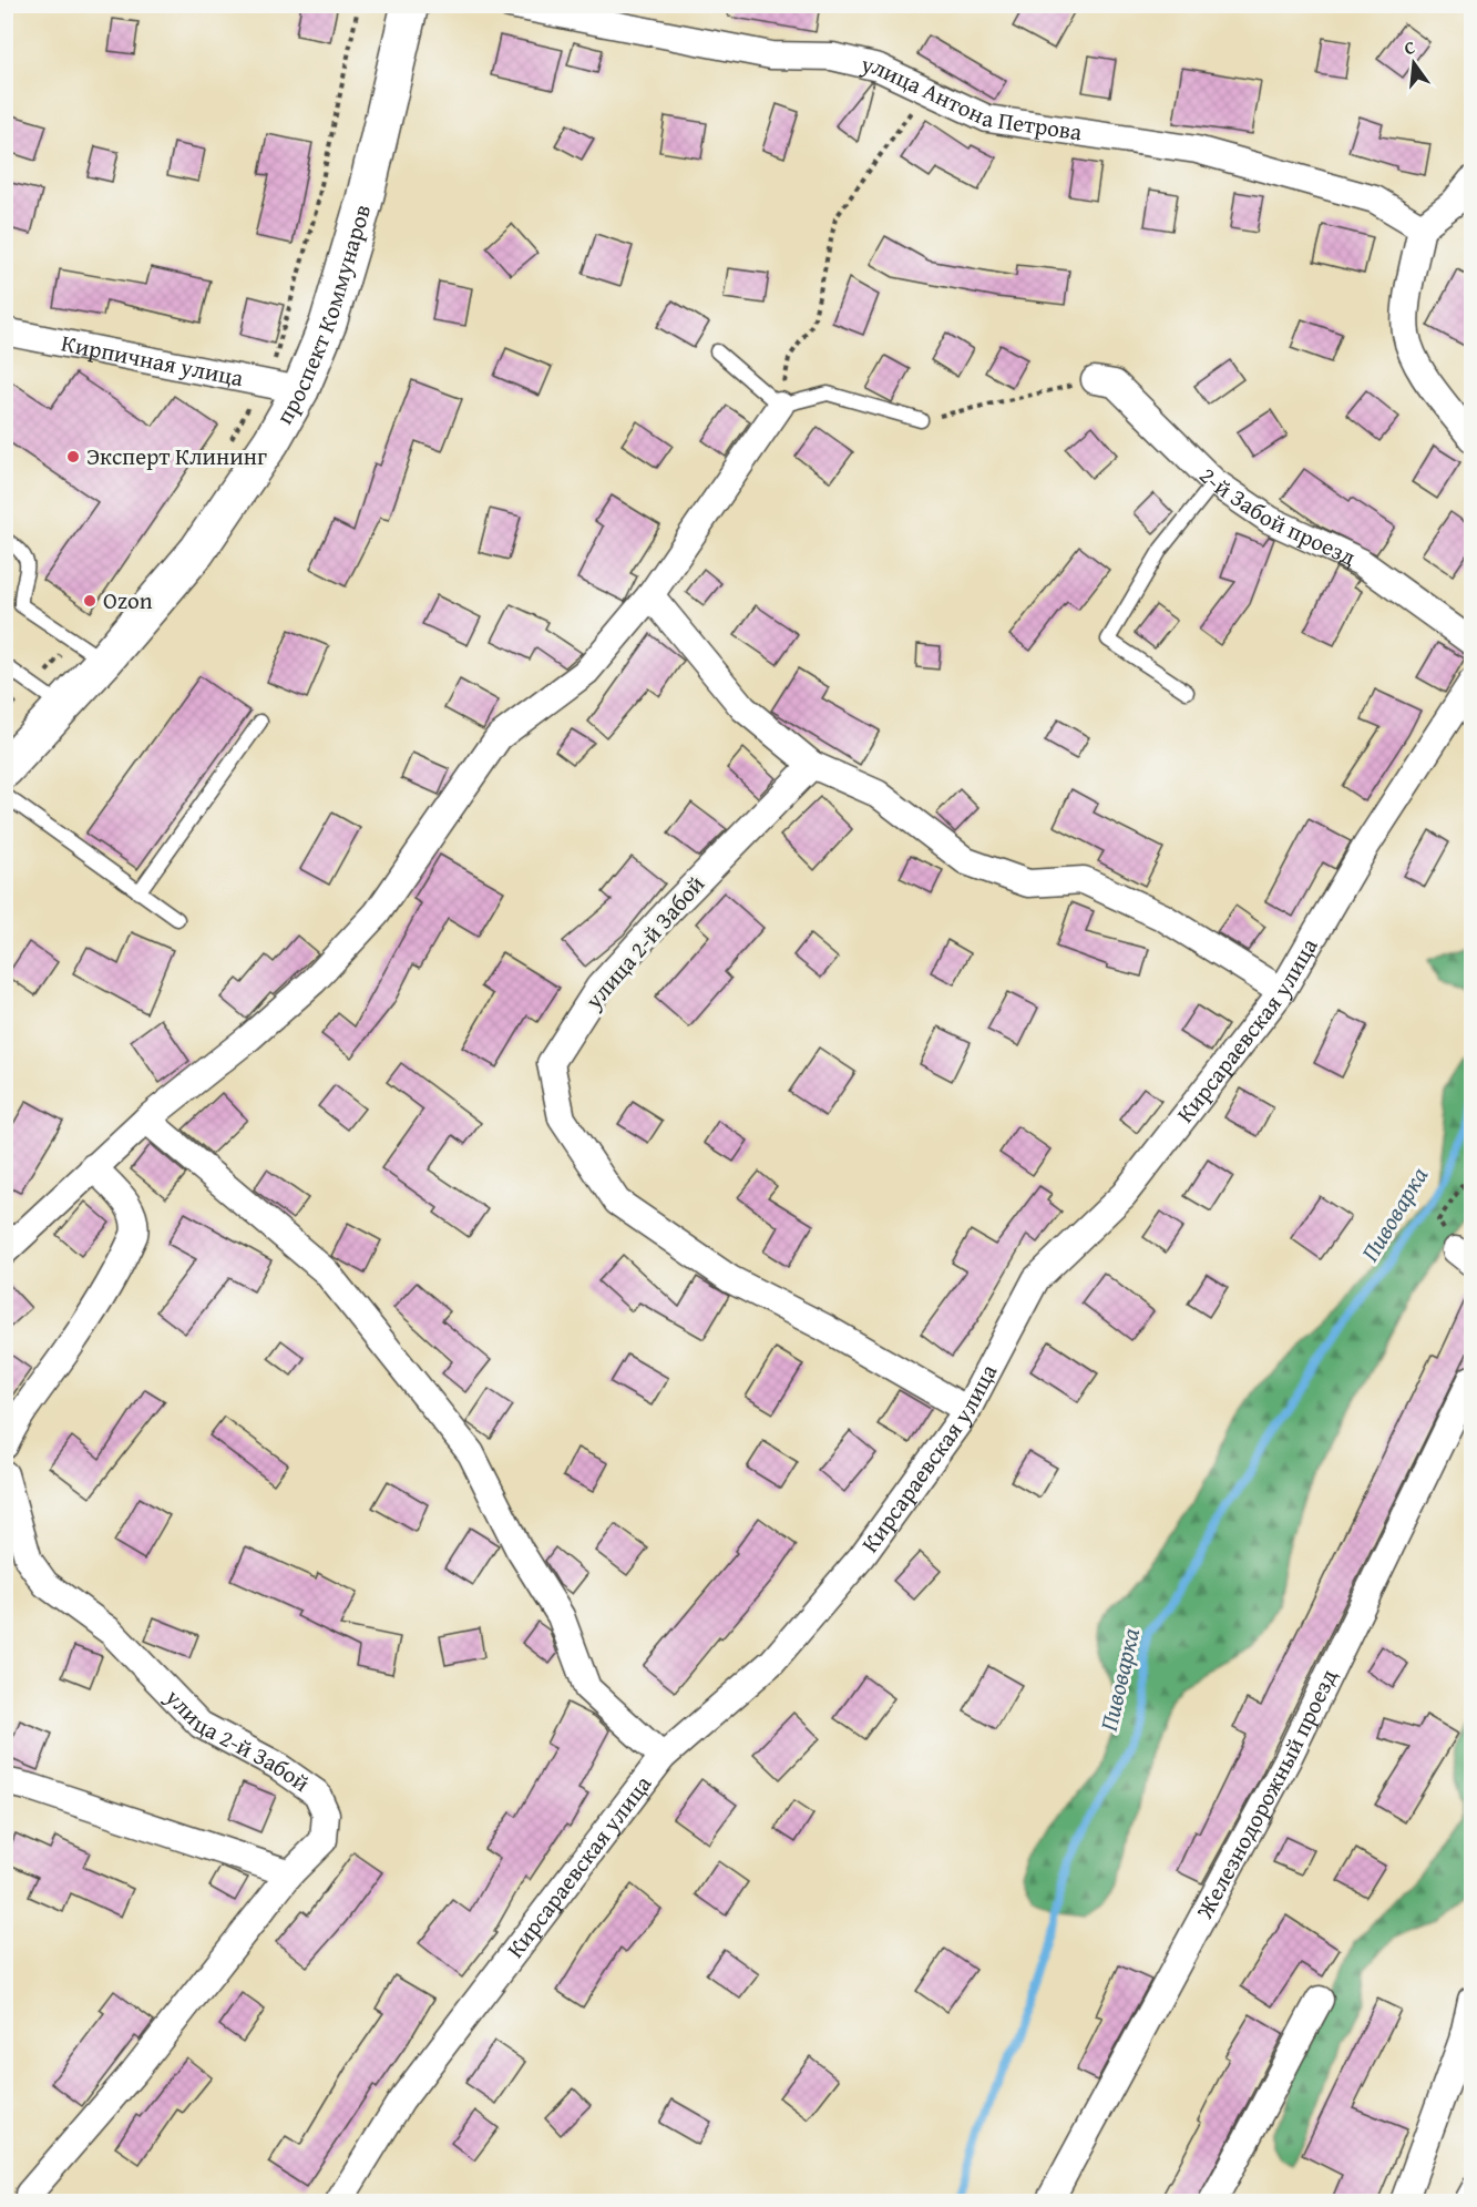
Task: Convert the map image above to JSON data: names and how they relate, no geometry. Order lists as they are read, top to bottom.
{
  "streets": {
    "street": [
      "улица Антона Петрова",
      "проспект Коммунаров",
      "Кирпичная улица",
      "2-й Забой проезд",
      "улица 2-й Забой",
      "Кирсараевская улица",
      "Железнодорожный проезд"
    ]
  },
  "crossings": [
    ["проспект Коммунаров", "Кирпичная улица"],
    ["улица 2-й Забой", "Кирсараевская улица"]
  ],
  "water": ["Пивоварка"],
  "places": ["Эксперт Клининг", "Ozon"],
  "north": "top"
}
